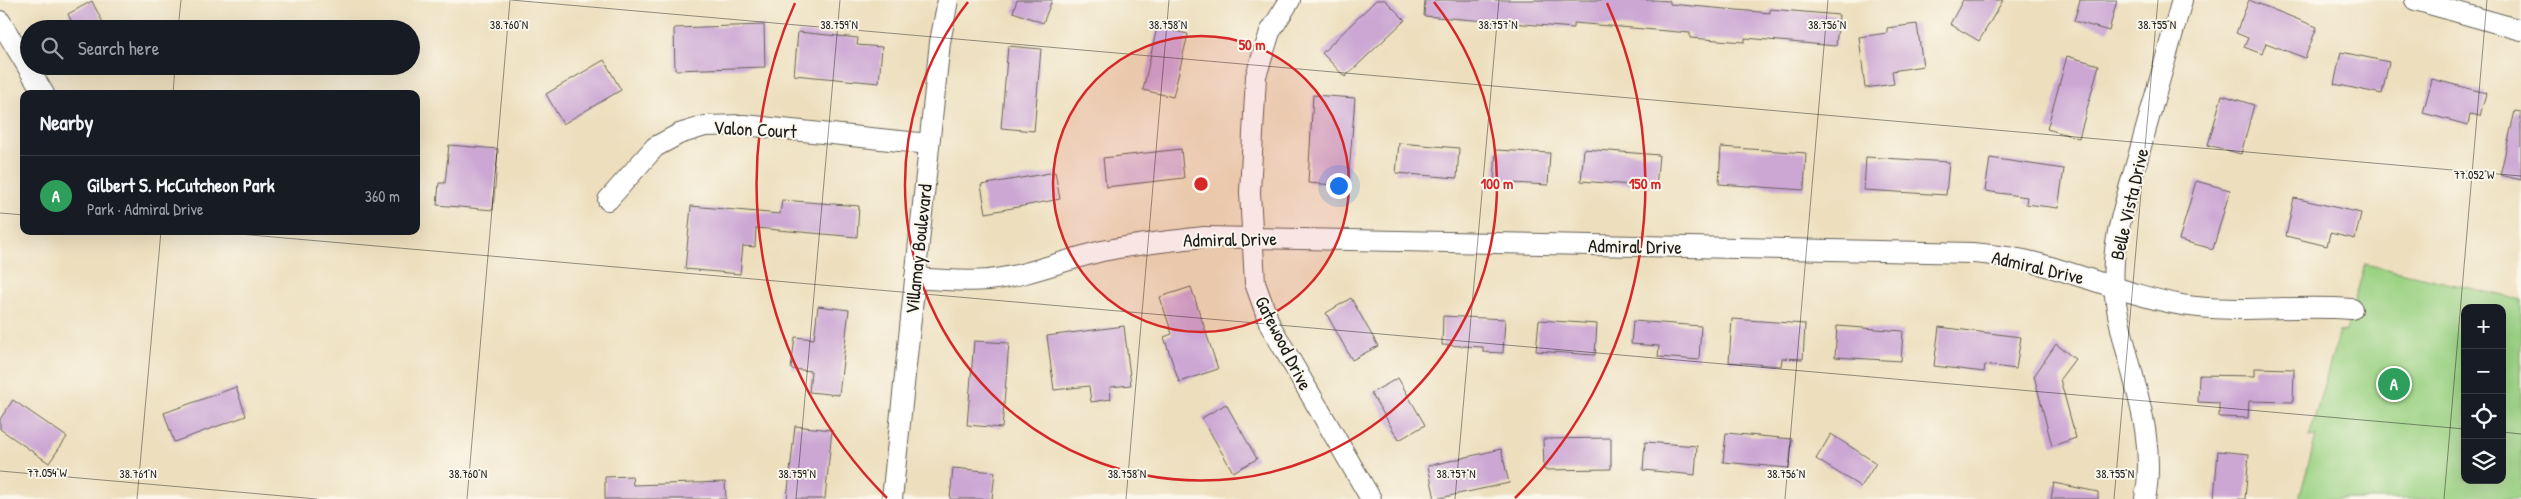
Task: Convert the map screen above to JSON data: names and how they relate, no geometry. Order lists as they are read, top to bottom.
{
  "streets": {
    "street": [
      "Valon Court",
      "Belle Vista Drive",
      "Admiral Drive",
      "Villamay Boulevard",
      "Gatewood Drive"
    ]
  },
  "crossings": [
    ["Valon Court", "Villamay Boulevard"],
    ["Belle Vista Drive", "Admiral Drive"],
    ["Admiral Drive", "Villamay Boulevard"],
    ["Admiral Drive", "Gatewood Drive"]
  ],
  "page": {
    "search": "Search here",
    "heading": "Nearby",
    "list": [
      {
        "mark": "A",
        "name": "Gilbert S. McCutcheon Park",
        "note": "Park · Admiral Drive",
        "value": "360 m"
      }
    ],
    "map_buttons": ["+", "−"],
    "pins": "A"
  },
  "coordinates": [
    "38.760°N",
    "38.759°N",
    "38.758°N",
    "38.757°N",
    "38.756°N",
    "38.755°N",
    "77.052°W",
    "77.054°W",
    "38.761°N"
  ],
  "rings": ["50 m", "100 m", "150 m"]
}
